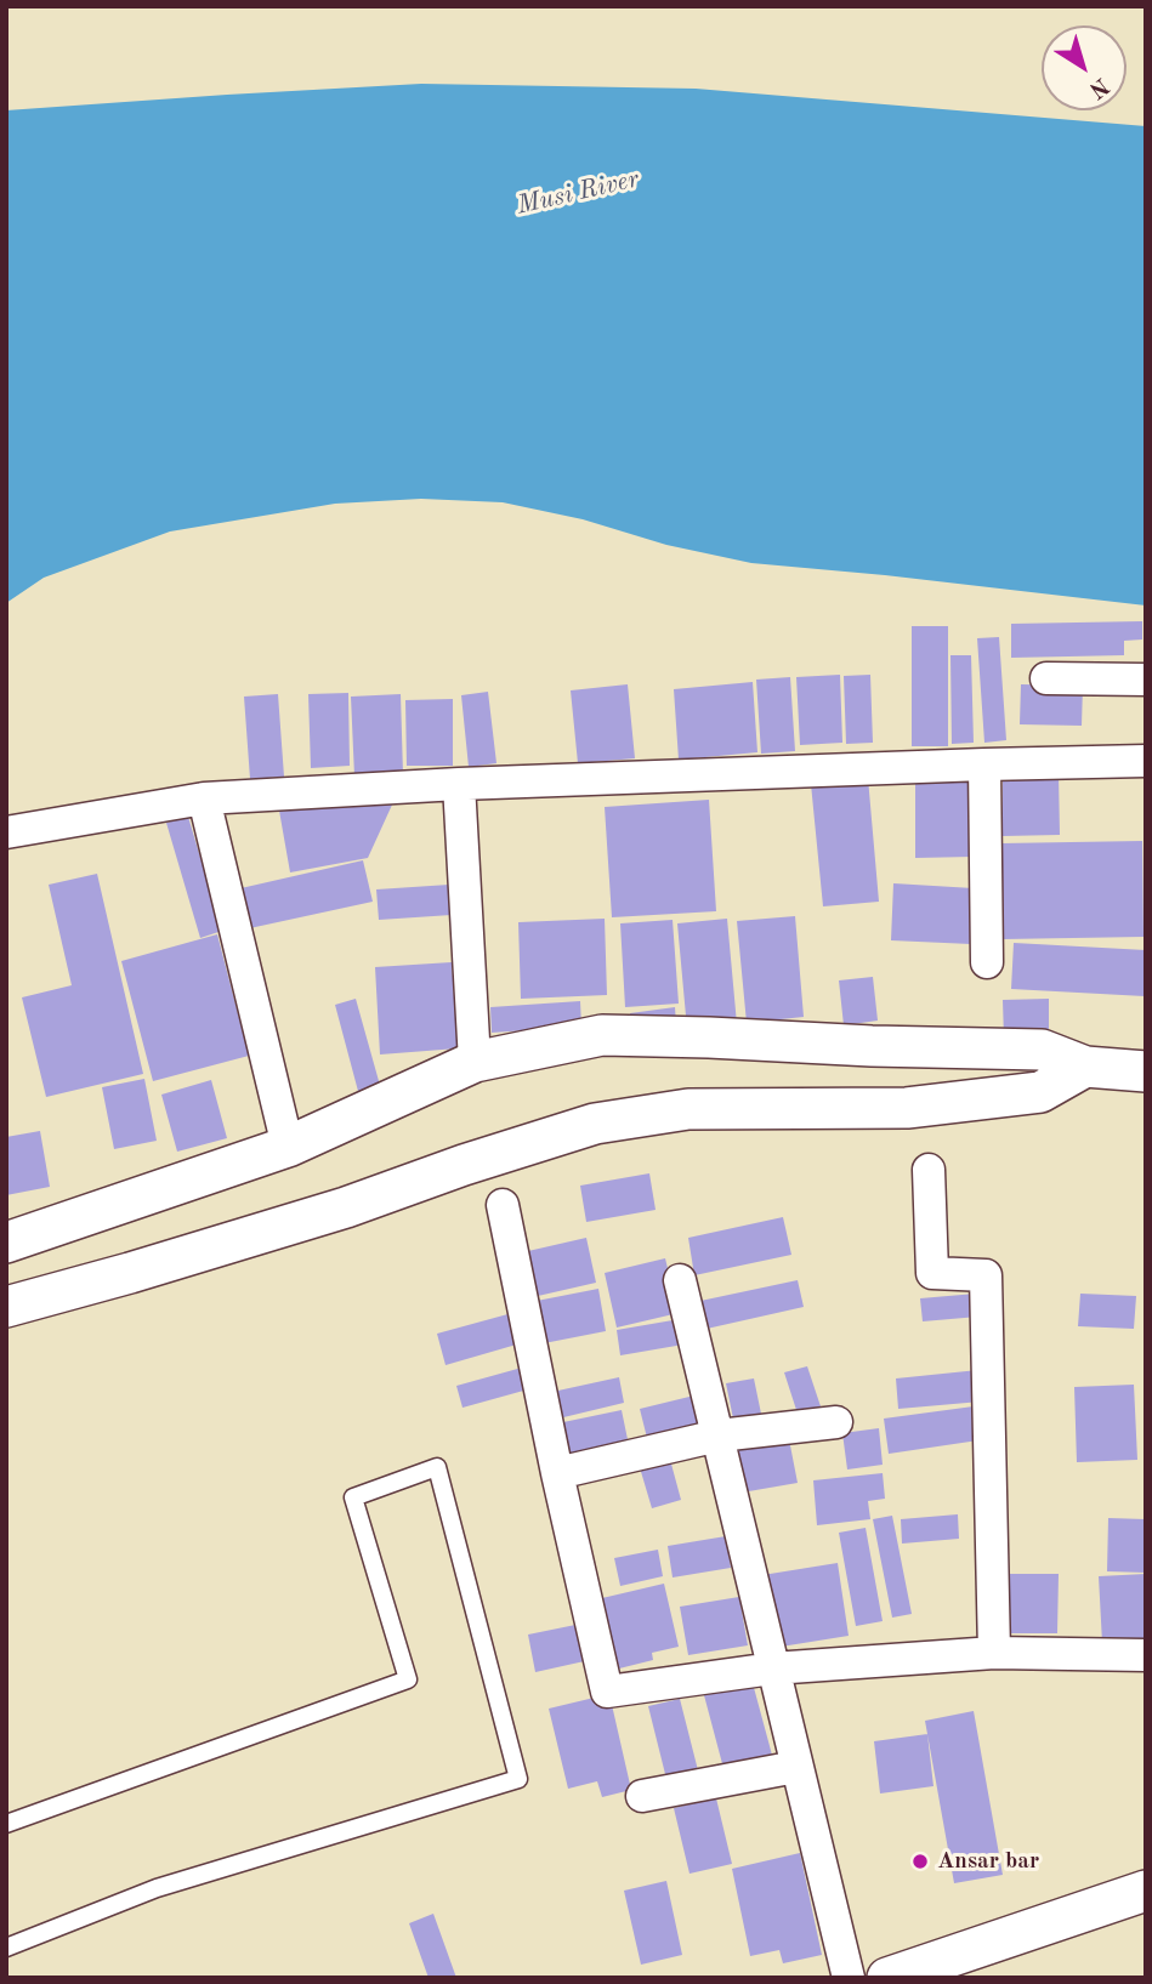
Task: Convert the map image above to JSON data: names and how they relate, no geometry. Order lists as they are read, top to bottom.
{
  "water": ["Musi River"],
  "places": ["Ansar bar"],
  "north": "bottom right"
}
